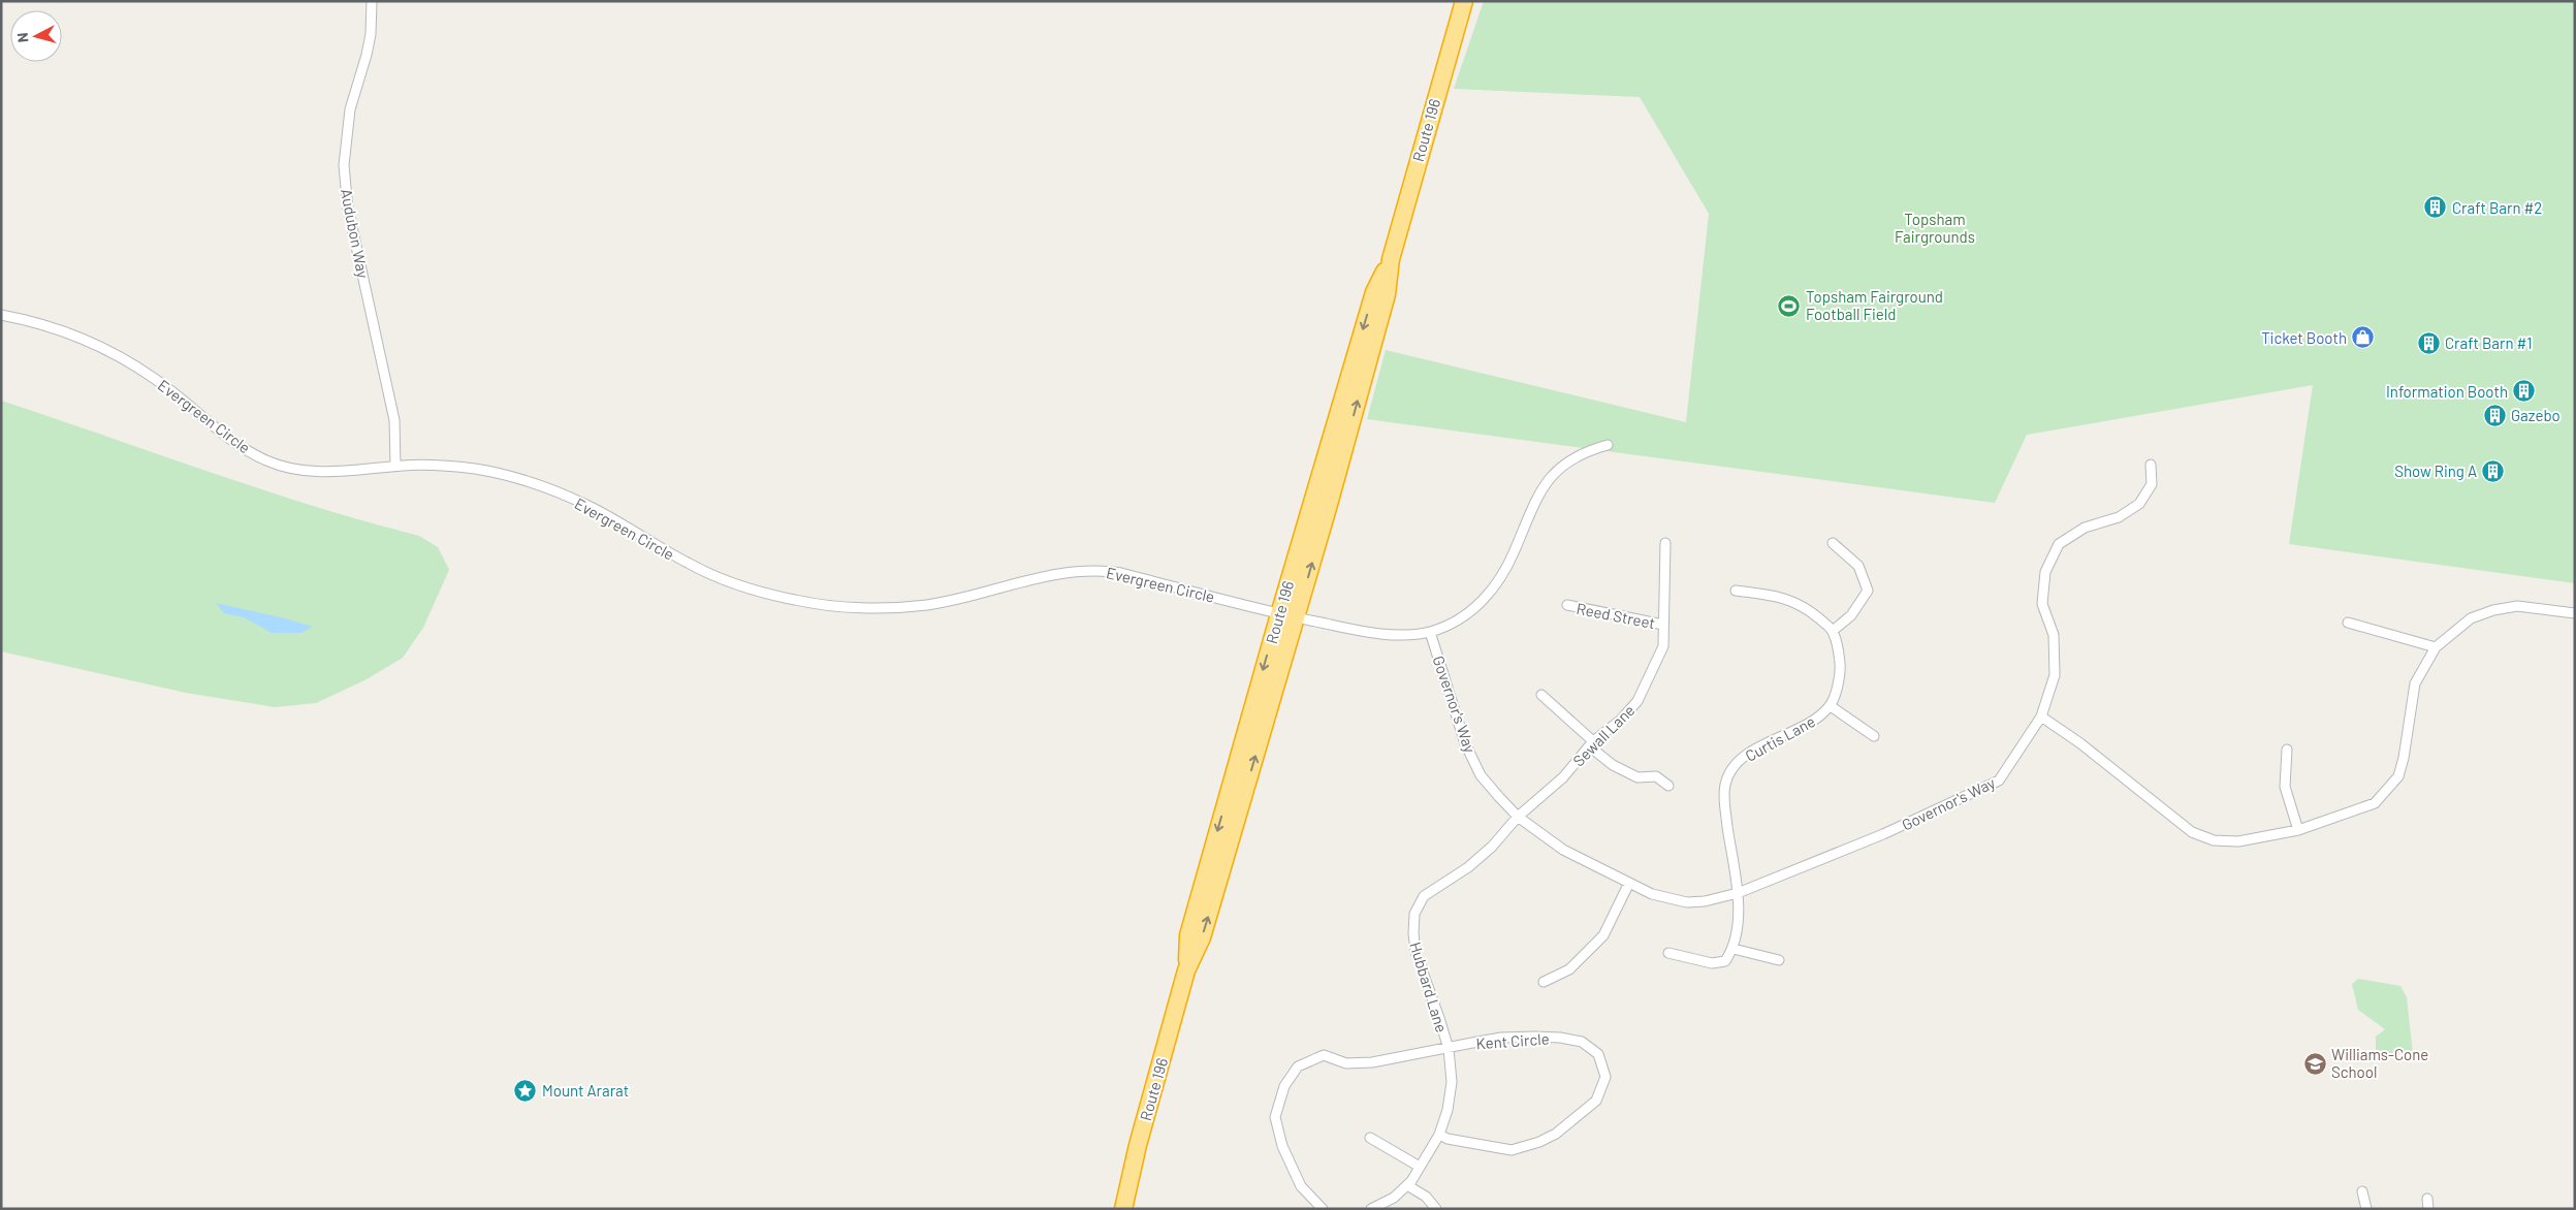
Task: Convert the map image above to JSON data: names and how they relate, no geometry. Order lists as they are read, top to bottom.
{
  "streets": {
    "highway": ["Route 196"],
    "street": [
      "Audubon Way",
      "Evergreen Circle",
      "Reed Street",
      "Governor's Way",
      "Sewall Lane",
      "Curtis Lane",
      "Hubbard Lane",
      "Kent Circle"
    ]
  },
  "crossings": [
    ["Route 196", "Evergreen Circle"],
    ["Audubon Way", "Evergreen Circle"],
    ["Evergreen Circle", "Governor's Way"],
    ["Reed Street", "Sewall Lane"],
    ["Governor's Way", "Sewall Lane"],
    ["Governor's Way", "Curtis Lane"],
    ["Governor's Way", "Hubbard Lane"],
    ["Sewall Lane", "Hubbard Lane"],
    ["Hubbard Lane", "Kent Circle"]
  ],
  "parks": ["Topsham Fairgrounds"],
  "places": {
    "building": [
      "Craft Barn #2",
      "Craft Barn #1",
      "Information Booth",
      "Gazebo",
      "Show Ring A"
    ],
    "sports": ["Topsham Fairground Football Field"],
    "shop": ["Ticket Booth"],
    "school or university": ["Williams-Cone School"],
    "place": ["Mount Ararat"]
  },
  "north": "left"
}
